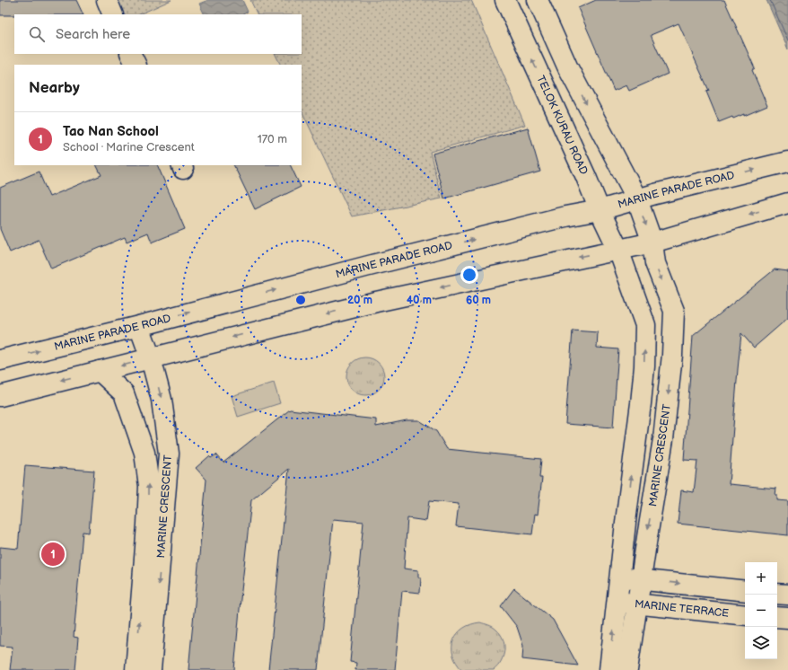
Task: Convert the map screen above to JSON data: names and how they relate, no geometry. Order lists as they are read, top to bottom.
{
  "streets": {
    "street": [
      "TELOK KURAU ROAD",
      "MARINE PARADE ROAD",
      "MARINE CRESCENT",
      "MARINE TERRACE"
    ]
  },
  "crossings": [
    ["TELOK KURAU ROAD", "MARINE PARADE ROAD"],
    ["MARINE PARADE ROAD", "MARINE CRESCENT"],
    ["MARINE CRESCENT", "MARINE TERRACE"]
  ],
  "page": {
    "search": "Search here",
    "heading": "Nearby",
    "list": [
      {
        "mark": "1",
        "name": "Tao Nan School",
        "note": "School · Marine Crescent",
        "value": "170 m"
      }
    ],
    "pins": "1",
    "map_buttons": ["+", "−"]
  },
  "rings": ["20 m", "40 m", "60 m"]
}
